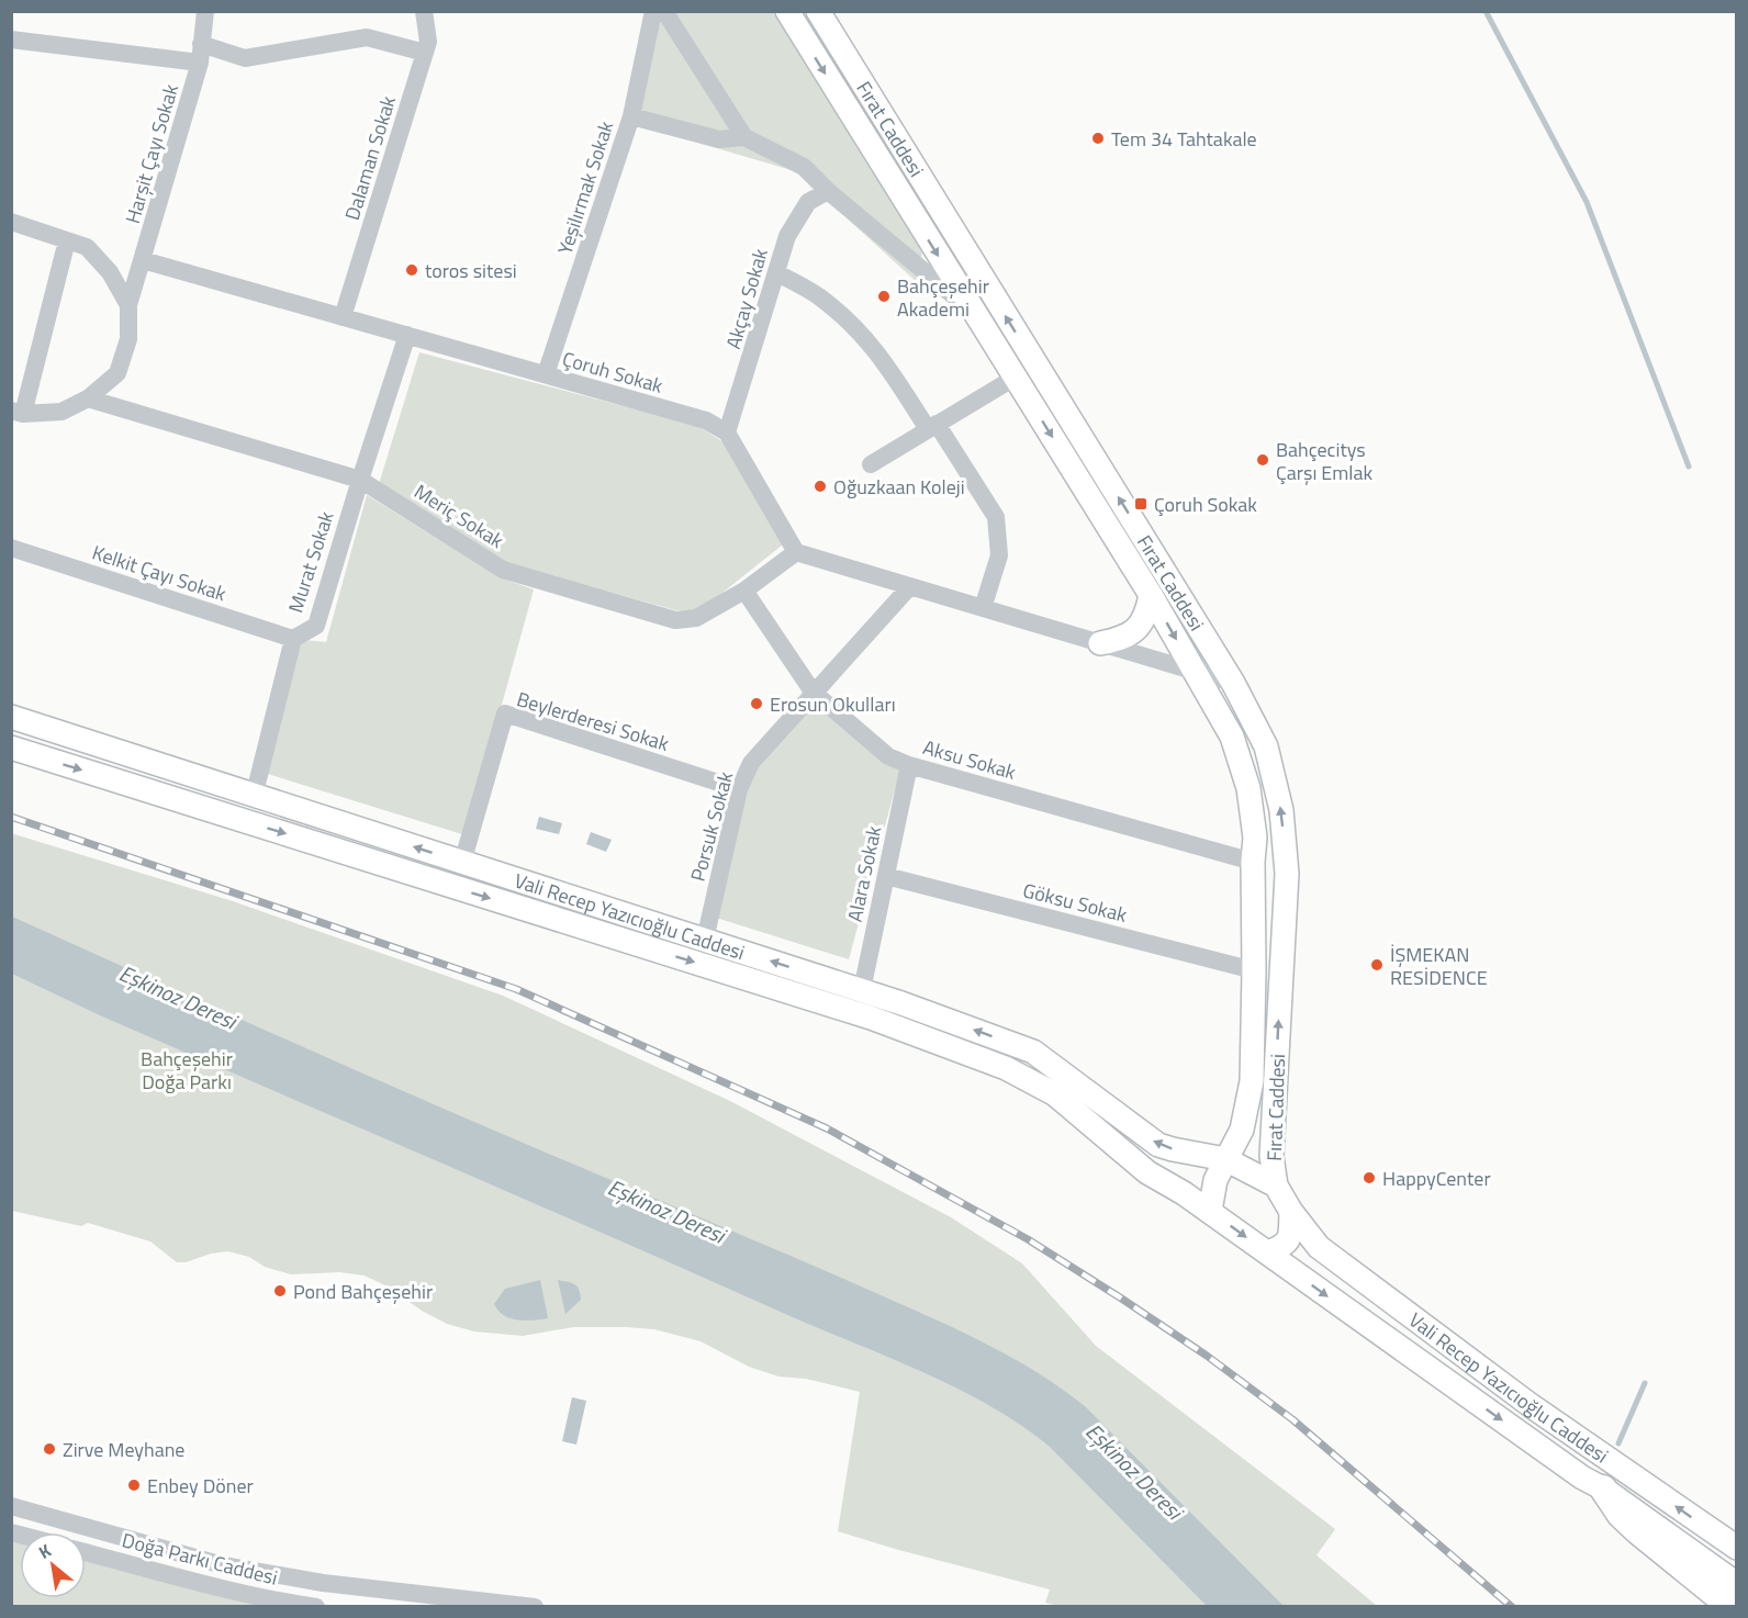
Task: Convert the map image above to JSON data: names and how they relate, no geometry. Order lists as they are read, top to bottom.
{
  "streets": {
    "main road": ["Fırat Caddesi", "Vali Recep Yazıcıoğlu Caddesi"],
    "street": [
      "Harşit Çayı Sokak",
      "Dalaman Sokak",
      "Yeşilırmak Sokak",
      "Akçay Sokak",
      "Çoruh Sokak",
      "Meriç Sokak",
      "Murat Sokak",
      "Kelkit Çayı Sokak",
      "Beylerderesi Sokak",
      "Aksu Sokak",
      "Porsuk Sokak",
      "Alara Sokak",
      "Göksu Sokak",
      "Doğa Parkı Caddesi"
    ]
  },
  "crossings": [
    ["Fırat Caddesi", "Aksu Sokak"],
    ["Fırat Caddesi", "Göksu Sokak"],
    ["Fırat Caddesi", "Vali Recep Yazıcıoğlu Caddesi"],
    ["Harşit Çayı Sokak", "Çoruh Sokak"],
    ["Dalaman Sokak", "Çoruh Sokak"],
    ["Yeşilırmak Sokak", "Çoruh Sokak"],
    ["Akçay Sokak", "Çoruh Sokak"],
    ["Çoruh Sokak", "Murat Sokak"],
    ["Meriç Sokak", "Murat Sokak"],
    ["Meriç Sokak", "Aksu Sokak"],
    ["Murat Sokak", "Kelkit Çayı Sokak"],
    ["Murat Sokak", "Vali Recep Yazıcıoğlu Caddesi"],
    ["Beylerderesi Sokak", "Porsuk Sokak"],
    ["Beylerderesi Sokak", "Vali Recep Yazıcıoğlu Caddesi"],
    ["Aksu Sokak", "Porsuk Sokak"],
    ["Aksu Sokak", "Alara Sokak"],
    ["Porsuk Sokak", "Vali Recep Yazıcıoğlu Caddesi"],
    ["Alara Sokak", "Göksu Sokak"],
    ["Alara Sokak", "Vali Recep Yazıcıoğlu Caddesi"]
  ],
  "water": ["Eşkinoz Deresi"],
  "parks": ["Bahçeşehir Doğa Parkı"],
  "places": {
    "other": [
      "Tem 34 Tahtakale",
      "toros sitesi",
      "Bahçeşehir Akademi",
      "Bahçecitys Çarşı Emlak",
      "Oğuzkaan Koleji",
      "Erosun Okulları",
      "İŞMEKAN RESİDENCE",
      "HappyCenter",
      "Pond Bahçeşehir",
      "Zirve Meyhane",
      "Enbey Döner"
    ],
    "transit": ["Çoruh Sokak"]
  },
  "north": "top left"
}
